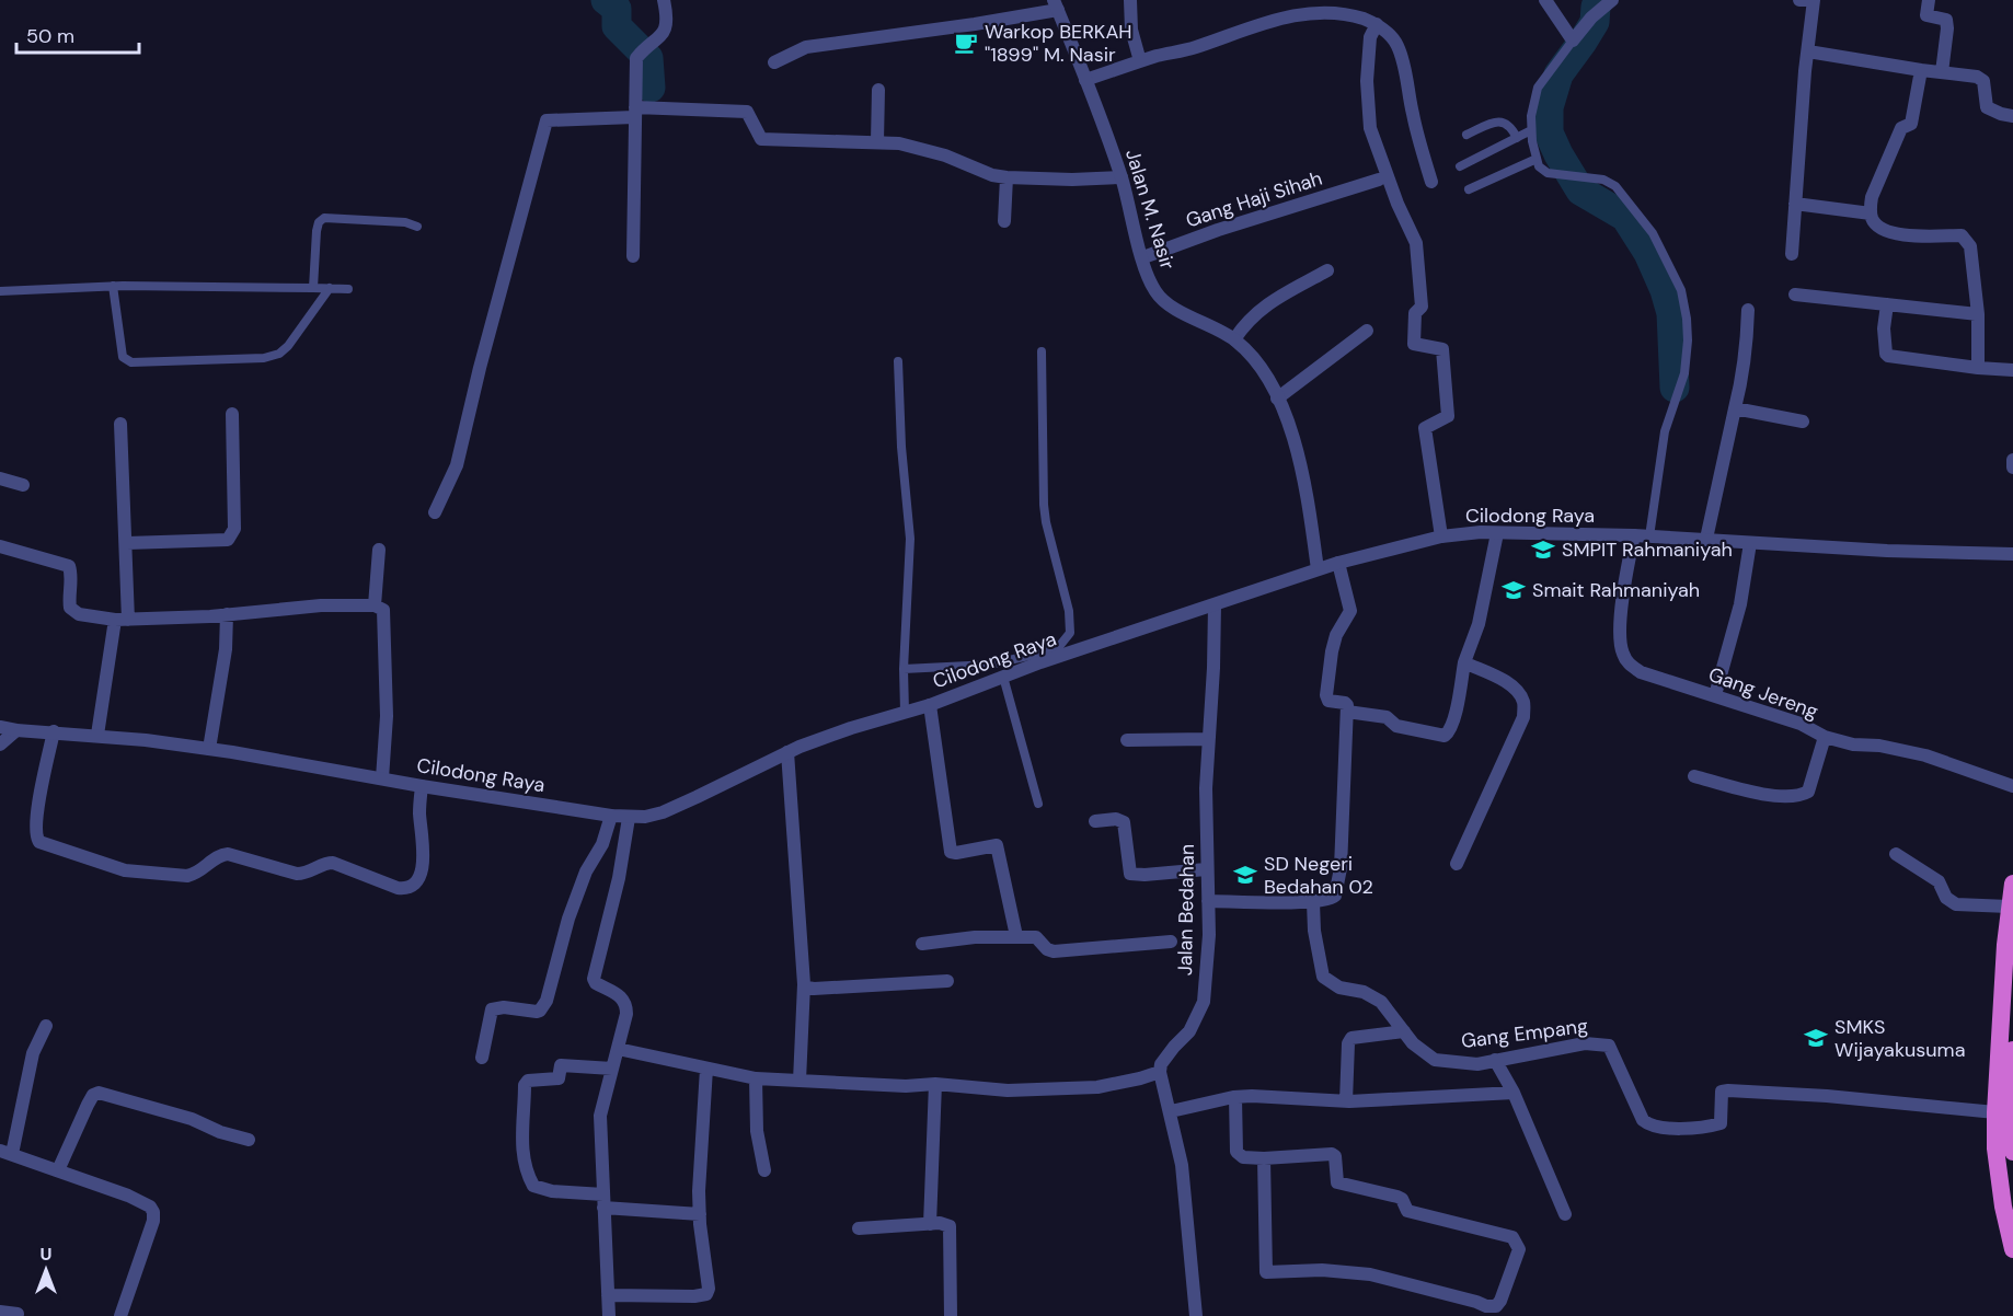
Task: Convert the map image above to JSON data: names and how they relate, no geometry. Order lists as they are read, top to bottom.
{
  "streets": {
    "street": [
      "Gang Haji Sihah",
      "Jalan M. Nasir",
      "Cilodong Raya",
      "Gang Jereng",
      "Jalan Bedahan",
      "Gang Empang"
    ]
  },
  "crossings": [
    ["Gang Haji Sihah", "Jalan M. Nasir"],
    ["Jalan M. Nasir", "Cilodong Raya"],
    ["Cilodong Raya", "Gang Jereng"],
    ["Cilodong Raya", "Jalan Bedahan"]
  ],
  "places": {
    "cafe": ["Warkop BERKAH \"1899\" M. Nasir"],
    "school or university": [
      "SMPIT Rahmaniyah",
      "Smait Rahmaniyah",
      "SD Negeri Bedahan 02",
      "SMKS Wijayakusuma"
    ]
  },
  "scale_bar": "50 m",
  "north": "top"
}
